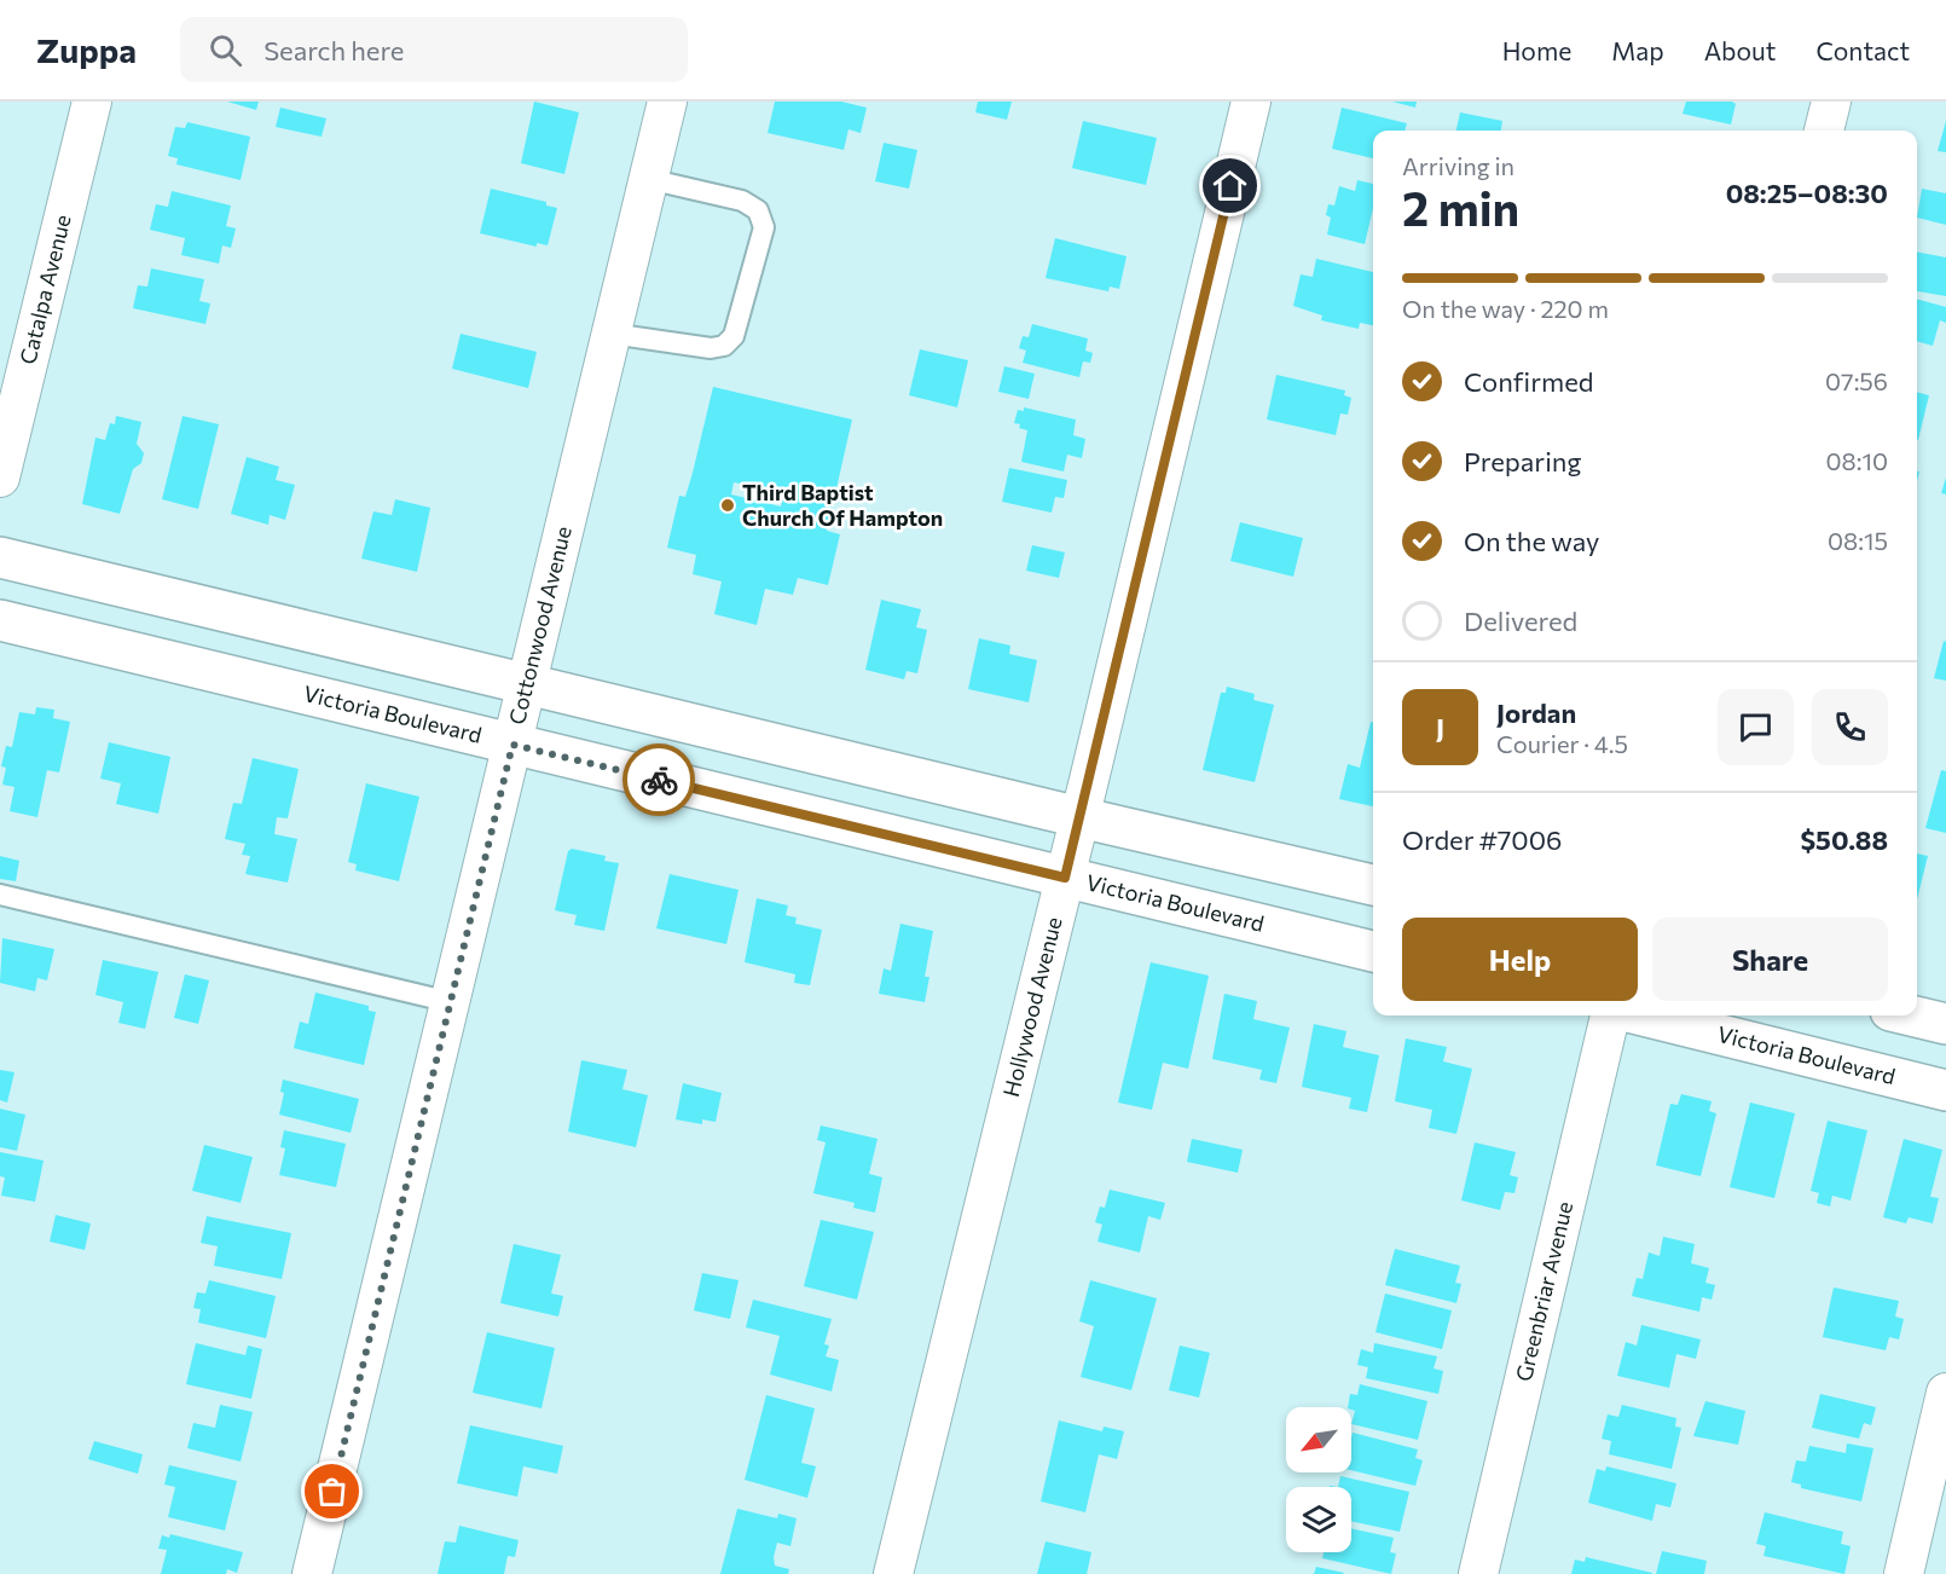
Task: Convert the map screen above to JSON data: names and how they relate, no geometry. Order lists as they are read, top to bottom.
{
  "streets": {
    "main road": ["Victoria Boulevard"],
    "street": [
      "Catalpa Avenue",
      "Cottonwood Avenue",
      "Hollywood Avenue",
      "Greenbriar Avenue"
    ]
  },
  "crossings": [
    ["Cottonwood Avenue", "Victoria Boulevard"],
    ["Victoria Boulevard", "Hollywood Avenue"]
  ],
  "places": ["Third Baptist Church Of Hampton"],
  "north": "bottom left",
  "page": {
    "header": "Zuppa",
    "search": "Search here",
    "nav": [
      "Home",
      "Map",
      "About",
      "Contact"
    ],
    "heading": ["2 min", "Arriving in", "08:25–08:30"],
    "panel": [
      "Jordan",
      "Courier · 4.5",
      "Order #7006",
      "$50.88"
    ],
    "bar": "On the way · 220 m",
    "list": [
      ["Confirmed", "07:56"],
      ["Preparing", "08:10"],
      ["On the way", "08:15"],
      "Delivered"
    ],
    "round": "J",
    "buttons": ["Help", "Share"]
  }
}
